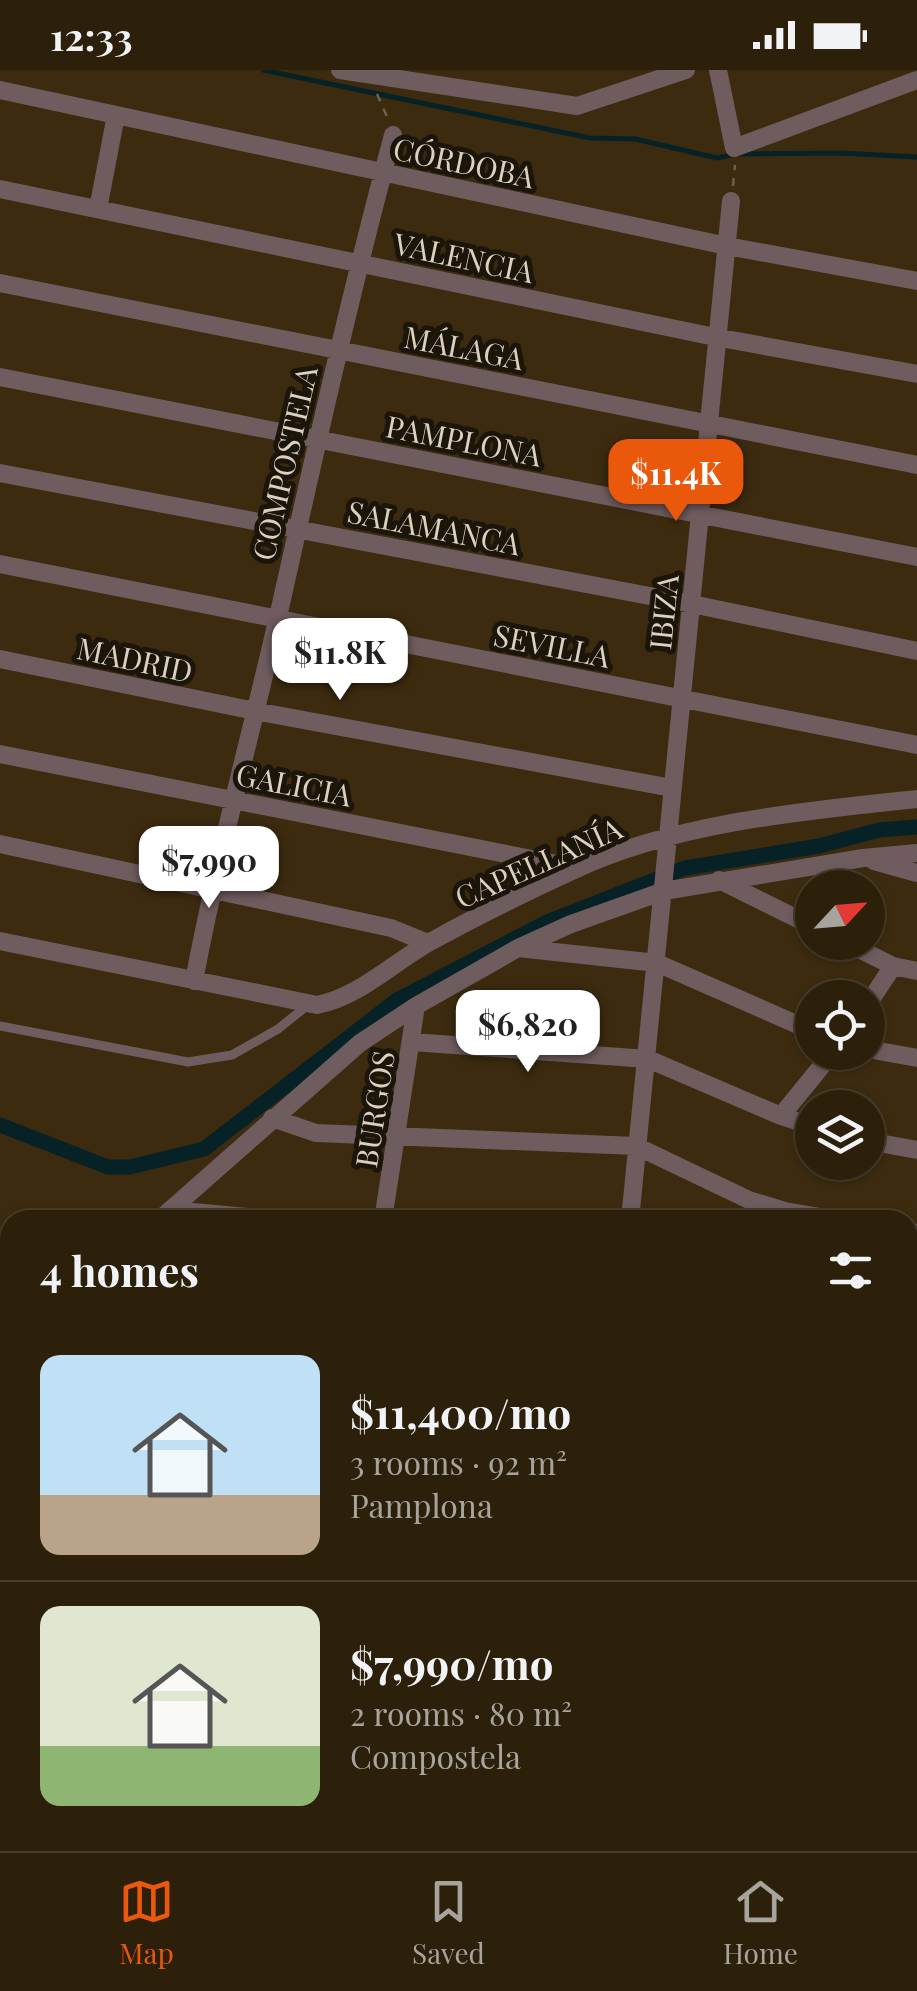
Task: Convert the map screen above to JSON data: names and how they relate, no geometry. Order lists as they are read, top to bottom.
{
  "streets": {
    "street": [
      "CÓRDOBA",
      "VALENCIA",
      "MÁLAGA",
      "PAMPLONA",
      "COMPOSTELA",
      "SALAMANCA",
      "IBIZA",
      "SEVILLA",
      "MADRID",
      "GALICIA",
      "CAPELLANÍA",
      "BURGOS"
    ]
  },
  "crossings": [
    ["CÓRDOBA", "COMPOSTELA"],
    ["CÓRDOBA", "IBIZA"],
    ["VALENCIA", "COMPOSTELA"],
    ["VALENCIA", "IBIZA"],
    ["MÁLAGA", "COMPOSTELA"],
    ["MÁLAGA", "IBIZA"],
    ["PAMPLONA", "COMPOSTELA"],
    ["PAMPLONA", "IBIZA"],
    ["COMPOSTELA", "SALAMANCA"],
    ["COMPOSTELA", "SEVILLA"],
    ["COMPOSTELA", "MADRID"],
    ["COMPOSTELA", "GALICIA"],
    ["SALAMANCA", "IBIZA"],
    ["IBIZA", "SEVILLA"],
    ["IBIZA", "MADRID"],
    ["IBIZA", "CAPELLANÍA"],
    ["GALICIA", "CAPELLANÍA"]
  ],
  "north": "top right",
  "page": {
    "status": "12:33",
    "price": [
      "$11.4K",
      "$11.8K",
      "$7,990",
      "$6,820"
    ],
    "heading": "4 homes",
    "list": [
      {
        "name": "$11,400/mo",
        "note": "3 rooms · 92 m² · Pamplona"
      },
      {
        "name": "$7,990/mo",
        "note": "2 rooms · 80 m² · Compostela"
      }
    ],
    "tabs": ["Map", "Saved", "Home"]
  }
}
